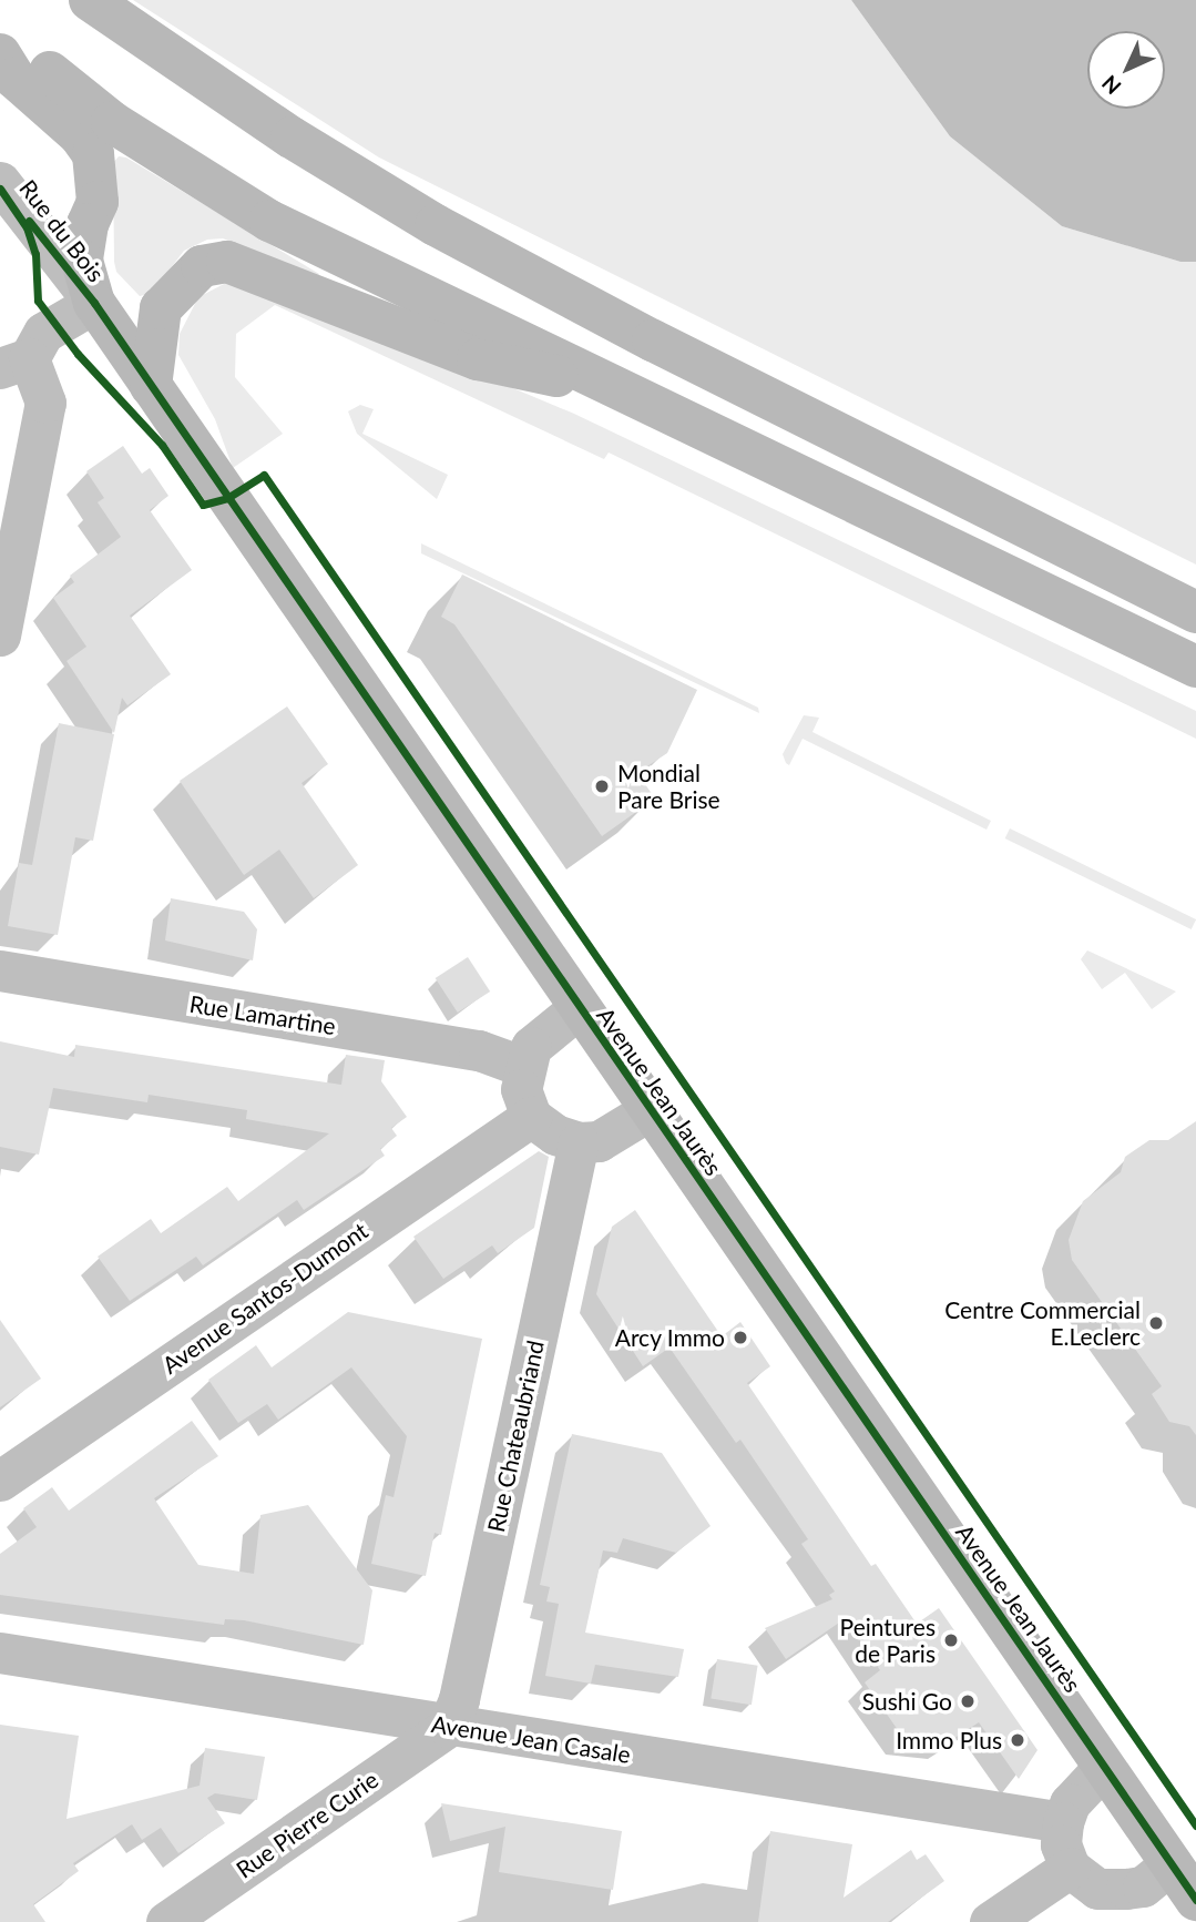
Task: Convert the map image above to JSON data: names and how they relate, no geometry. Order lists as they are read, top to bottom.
{
  "streets": {
    "main road": ["Avenue Jean Jaurès"],
    "street": [
      "Rue du Bois",
      "Rue Lamartine",
      "Avenue Santos-Dumont",
      "Rue Chateaubriand",
      "Avenue Jean Casale",
      "Rue Pierre Curie"
    ]
  },
  "crossings": [
    ["Rue du Bois", "Avenue Jean Jaurès"],
    ["Rue Chateaubriand", "Avenue Jean Casale"],
    ["Rue Chateaubriand", "Rue Pierre Curie"],
    ["Avenue Jean Casale", "Rue Pierre Curie"]
  ],
  "places": [
    "Mondial Pare Brise",
    "Centre Commercial E.Leclerc",
    "Arcy Immo",
    "Peintures de Paris",
    "Sushi Go",
    "Immo Plus"
  ],
  "north": "bottom left"
}
